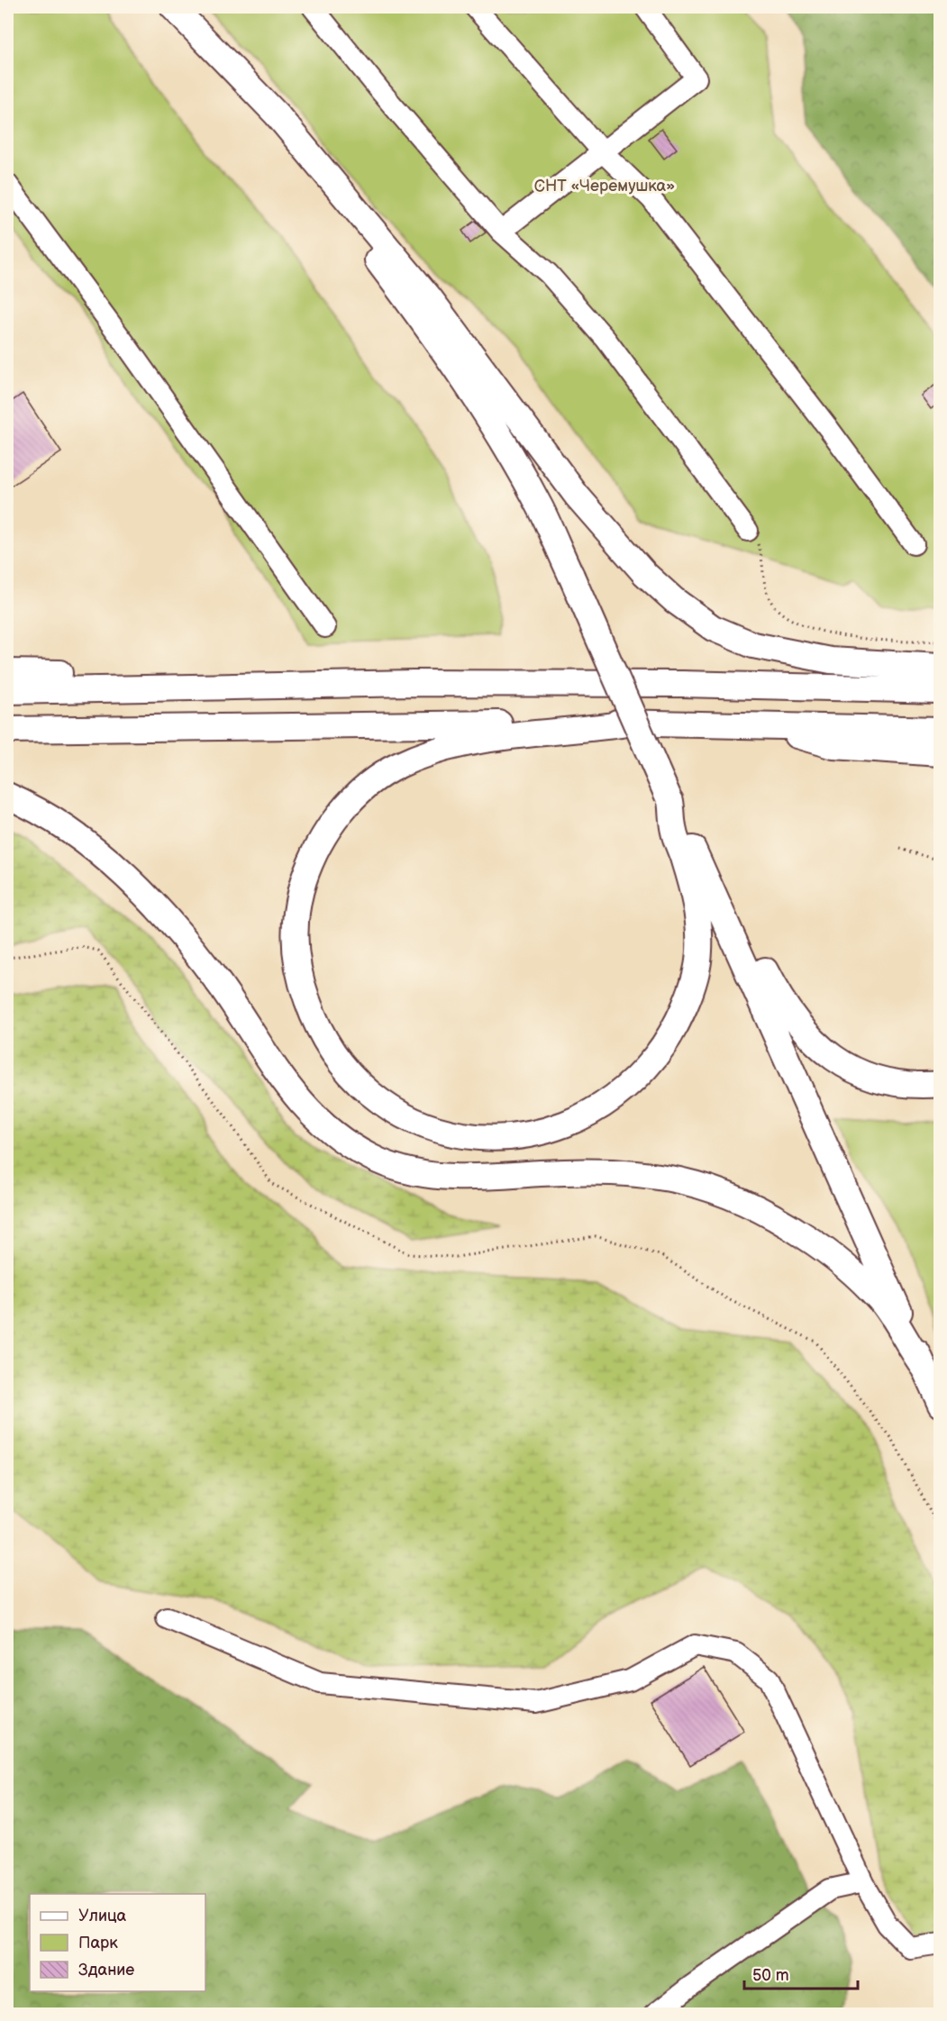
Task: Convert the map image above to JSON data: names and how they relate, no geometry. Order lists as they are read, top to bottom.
{
  "parks": ["СНТ «Черемушка»"],
  "legend": ["Улица", "Парк", "Здание"],
  "scale_bar": "50 m"
}
